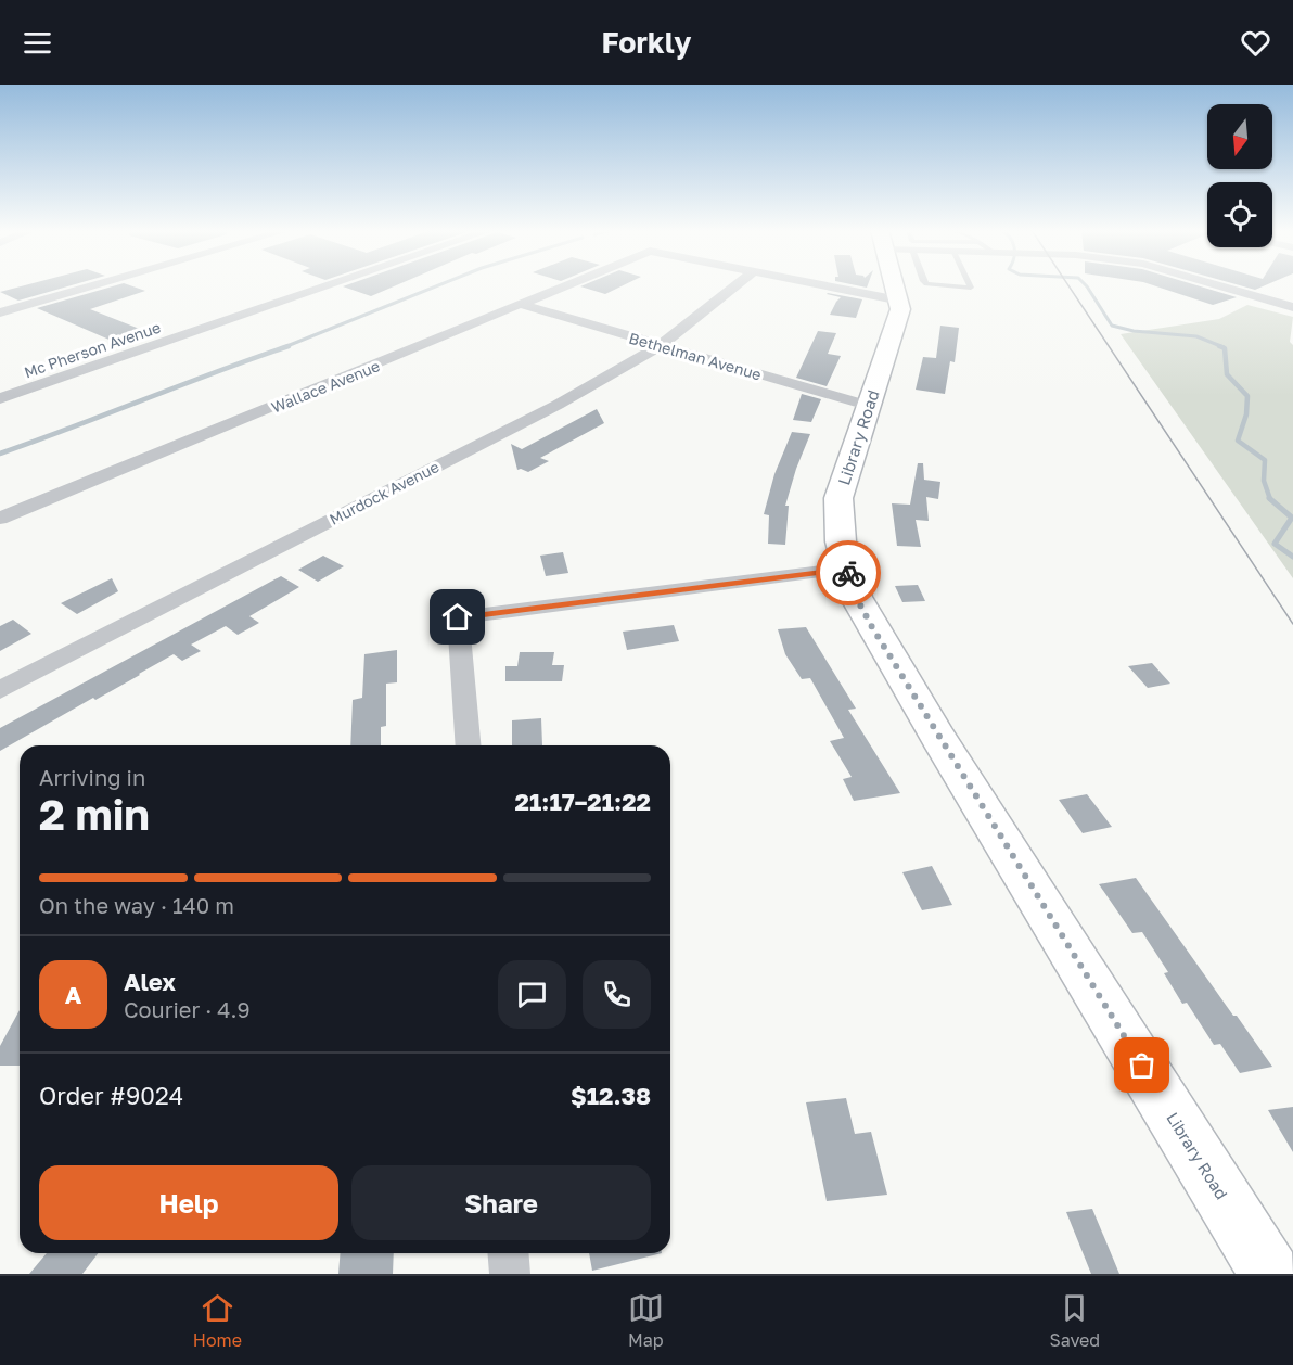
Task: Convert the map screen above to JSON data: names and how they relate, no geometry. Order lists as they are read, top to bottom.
{
  "streets": {
    "main road": ["Library Road"],
    "street": [
      "Mc Pherson Avenue",
      "Bethelman Avenue",
      "Wallace Avenue",
      "Murdock Avenue"
    ]
  },
  "crossings": [
    ["Bethelman Avenue", "Wallace Avenue"],
    ["Bethelman Avenue", "Library Road"],
    ["Bethelman Avenue", "Murdock Avenue"]
  ],
  "north": "bottom",
  "page": {
    "header": "Forkly",
    "heading": ["2 min", "Arriving in", "21:17–21:22"],
    "panel": [
      "Alex",
      "Courier · 4.9",
      "Order #9024",
      "$12.38"
    ],
    "bar": "On the way · 140 m",
    "round": "A",
    "buttons": ["Help", "Share"],
    "tabs": ["Home", "Map", "Saved"]
  }
}
